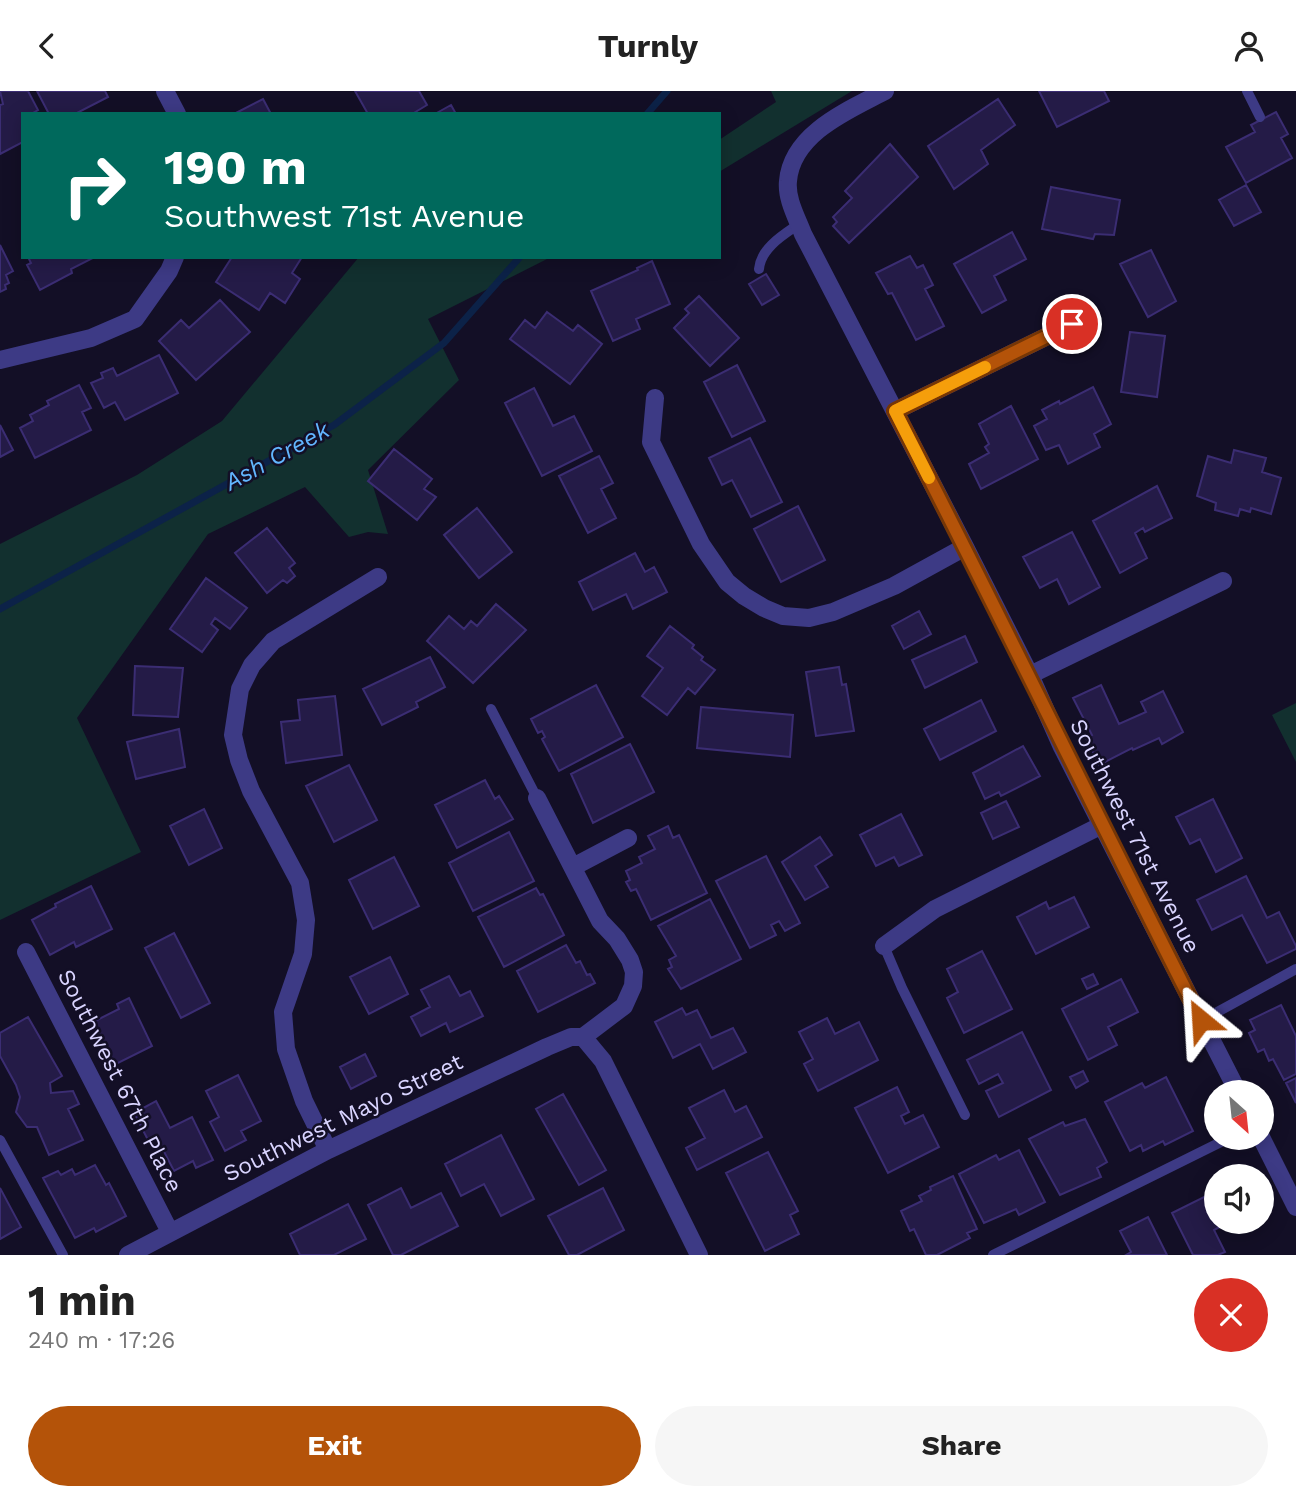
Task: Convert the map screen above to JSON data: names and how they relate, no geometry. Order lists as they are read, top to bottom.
{
  "streets": {
    "street": ["Southwest 71st Avenue", "Southwest 67th Place", "Southwest Mayo Street"]
  },
  "crossings": [
    ["Southwest 67th Place", "Southwest Mayo Street"]
  ],
  "water": ["Ash Creek"],
  "north": "bottom right",
  "page": {
    "header": "Turnly",
    "turn": ["190 m", "Southwest 71st Avenue"],
    "heading": ["1 min", "240 m · 17:26"],
    "buttons": ["Exit", "Share"]
  }
}
